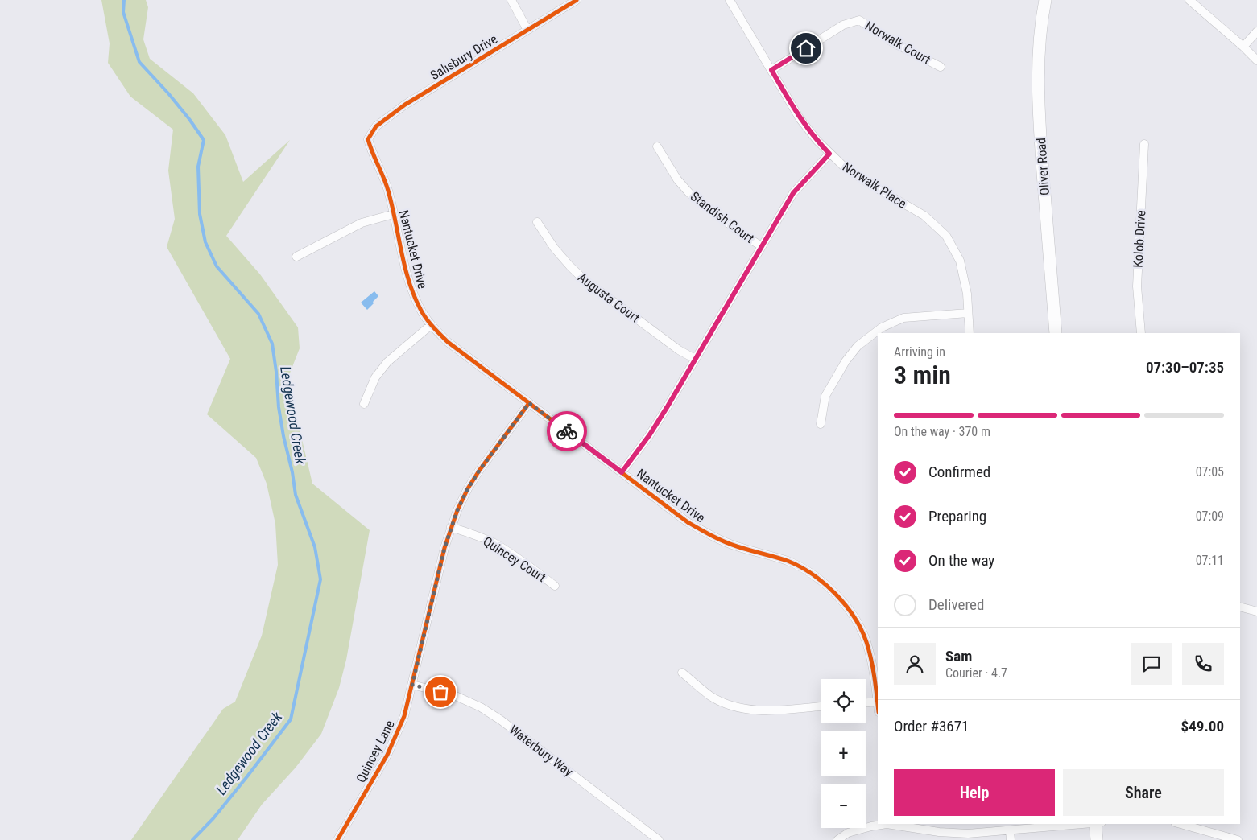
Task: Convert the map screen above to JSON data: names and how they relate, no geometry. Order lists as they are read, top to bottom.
{
  "streets": {
    "street": [
      "Norwalk Court",
      "Salisbury Drive",
      "Oliver Road",
      "Norwalk Place",
      "Standish Court",
      "Kolob Drive",
      "Nantucket Drive",
      "Augusta Court",
      "Quincey Court",
      "Waterbury Way",
      "Quincey Lane"
    ]
  },
  "crossings": [
    ["Norwalk Court", "Norwalk Place"],
    ["Salisbury Drive", "Nantucket Drive"],
    ["Nantucket Drive", "Quincey Lane"],
    ["Quincey Court", "Quincey Lane"],
    ["Waterbury Way", "Quincey Lane"]
  ],
  "water": ["Ledgewood Creek"],
  "page": {
    "heading": ["3 min", "Arriving in", "07:30–07:35"],
    "panel": [
      "Sam",
      "Courier · 4.7",
      "Order #3671",
      "$49.00"
    ],
    "bar": "On the way · 370 m",
    "list": [
      ["Confirmed", "07:05"],
      ["Preparing", "07:09"],
      ["On the way", "07:11"],
      "Delivered"
    ],
    "map_buttons": ["+", "−"],
    "buttons": ["Help", "Share"]
  }
}
